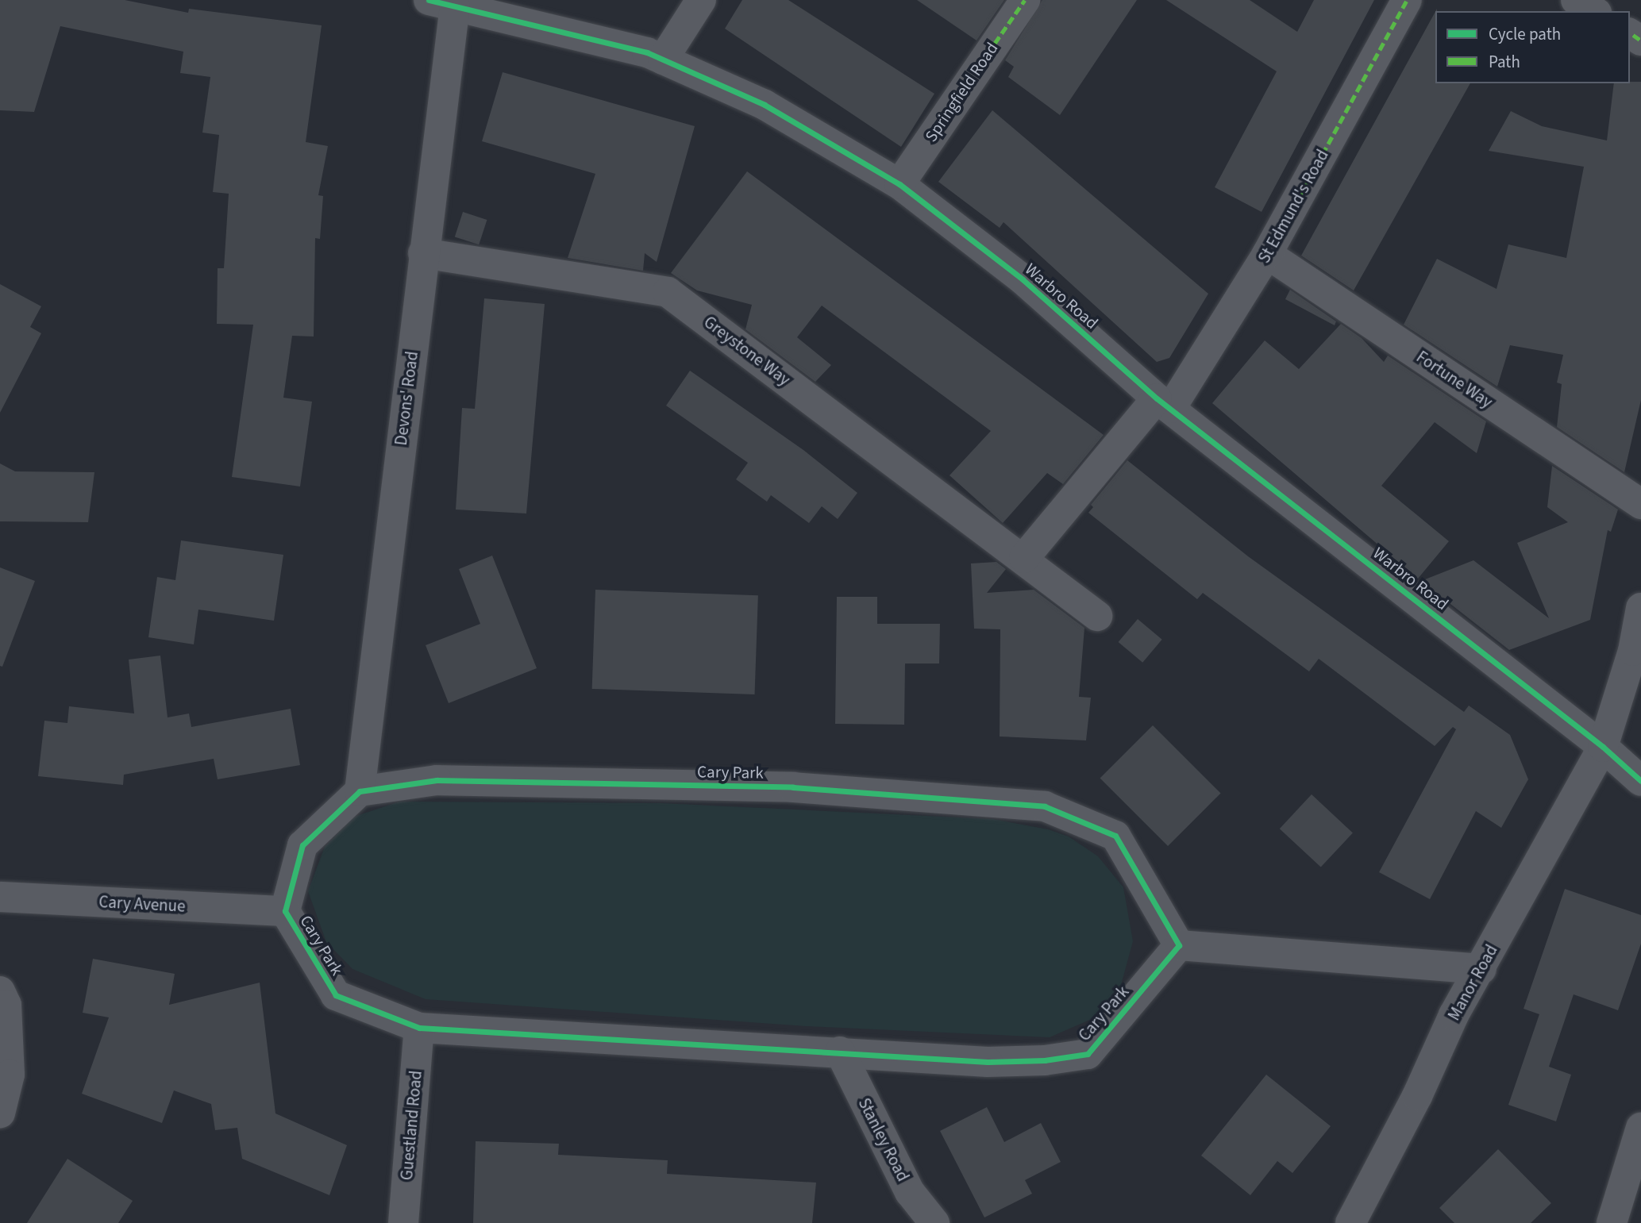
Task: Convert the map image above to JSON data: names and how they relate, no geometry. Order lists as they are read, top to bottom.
{
  "streets": {
    "street": [
      "Springfield Road",
      "St Edmund's Road",
      "Warbro Road",
      "Greystone Way",
      "Fortune Way",
      "Devons' Road",
      "Cary Park",
      "Cary Avenue",
      "Manor Road",
      "Guestland Road",
      "Stanley Road"
    ]
  },
  "crossings": [
    ["Springfield Road", "Warbro Road"],
    ["St Edmund's Road", "Warbro Road"],
    ["St Edmund's Road", "Fortune Way"],
    ["Warbro Road", "Devons' Road"],
    ["Warbro Road", "Manor Road"],
    ["Greystone Way", "Devons' Road"],
    ["Devons' Road", "Cary Park"],
    ["Cary Park", "Cary Avenue"],
    ["Cary Park", "Guestland Road"],
    ["Cary Park", "Stanley Road"]
  ],
  "legend": ["Cycle path", "Path"]
}
